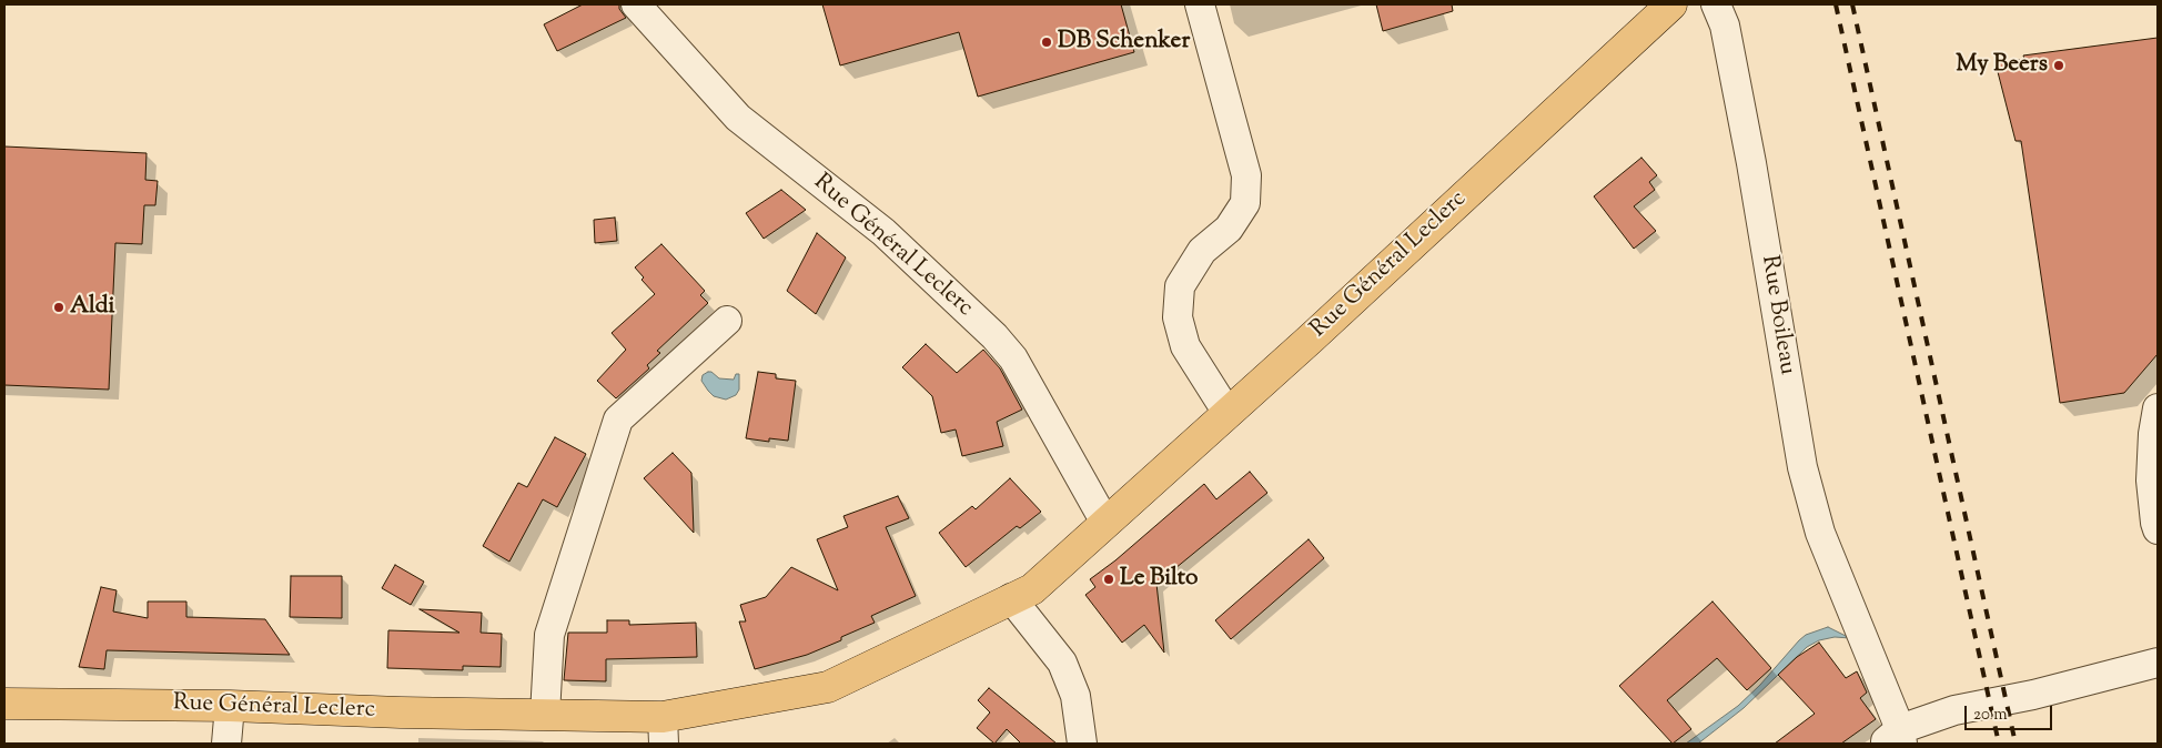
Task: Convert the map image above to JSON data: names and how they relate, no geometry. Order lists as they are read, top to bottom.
{
  "streets": {
    "main road": ["Rue Général Leclerc"],
    "street": ["Rue Boileau"]
  },
  "places": [
    "DB Schenker",
    "My Beers",
    "Aldi",
    "Le Bilto"
  ],
  "scale_bar": "20 m"
}
